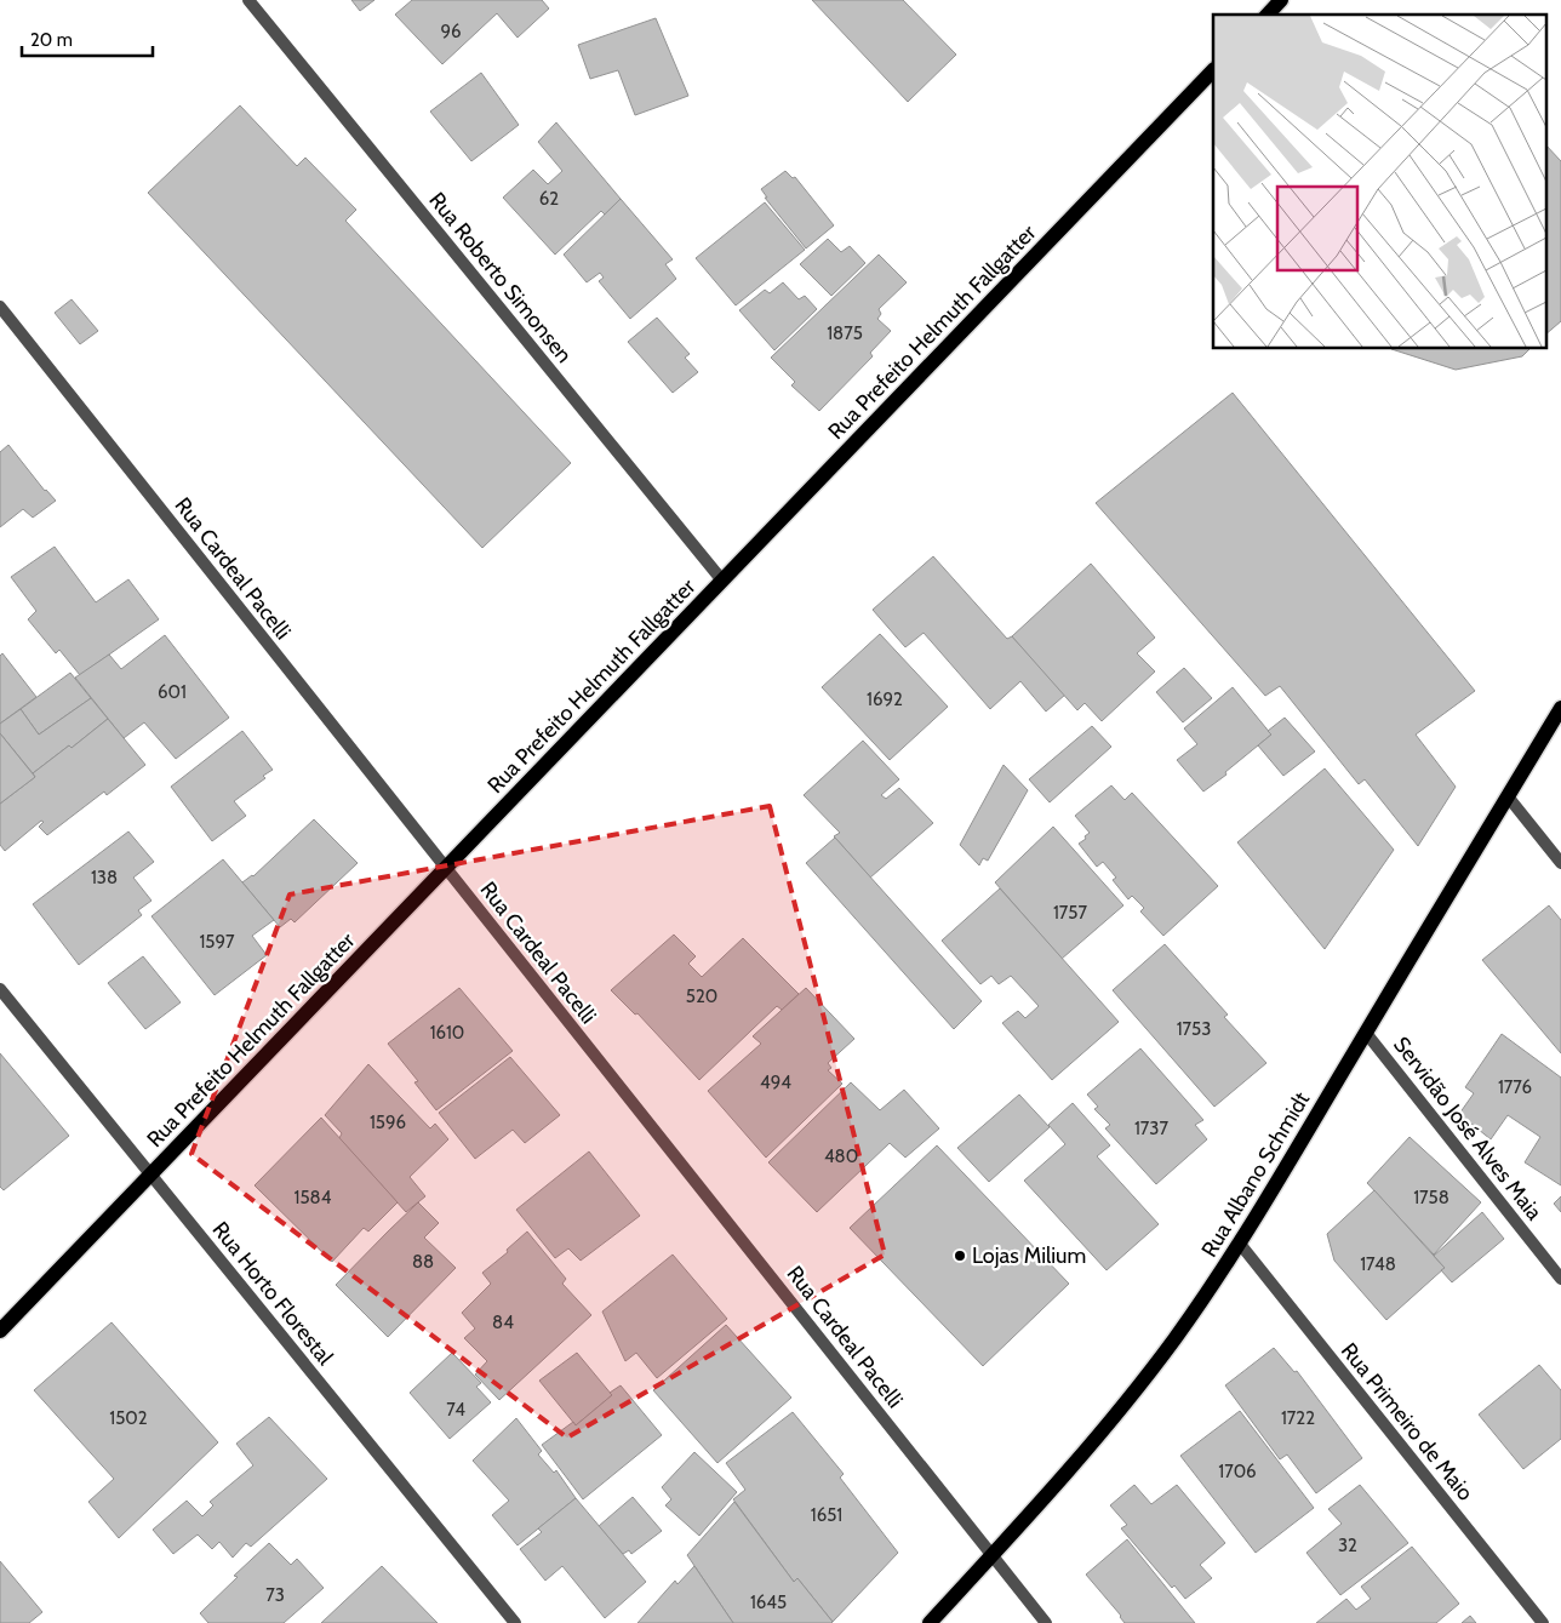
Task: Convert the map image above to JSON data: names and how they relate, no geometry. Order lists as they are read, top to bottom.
{
  "streets": {
    "main road": ["Rua Prefeito Helmuth Fallgatter", "Rua Albano Schmidt"],
    "street": [
      "Rua Roberto Simonsen",
      "Rua Cardeal Pacelli",
      "Servidão José Alves Maia",
      "Rua Horto Florestal",
      "Rua Primeiro de Maio"
    ]
  },
  "crossings": [
    ["Rua Roberto Simonsen", "Rua Prefeito Helmuth Fallgatter"],
    ["Rua Prefeito Helmuth Fallgatter", "Rua Cardeal Pacelli"],
    ["Rua Prefeito Helmuth Fallgatter", "Rua Horto Florestal"],
    ["Rua Cardeal Pacelli", "Rua Albano Schmidt"],
    ["Servidão José Alves Maia", "Rua Albano Schmidt"],
    ["Rua Albano Schmidt", "Rua Primeiro de Maio"]
  ],
  "places": ["Lojas Milium"],
  "house_numbers": [
    "96",
    "62",
    "1875",
    "601",
    "1692",
    "138",
    "1757",
    "1597",
    "520",
    "1753",
    "1610",
    "494",
    "1776",
    "1596",
    "1737",
    "480",
    "1584",
    "1758",
    "88",
    "1748",
    "84",
    "74",
    "1502",
    "1722",
    "1706",
    "1651",
    "32",
    "73",
    "1645"
  ],
  "scale_bar": "20 m"
}
